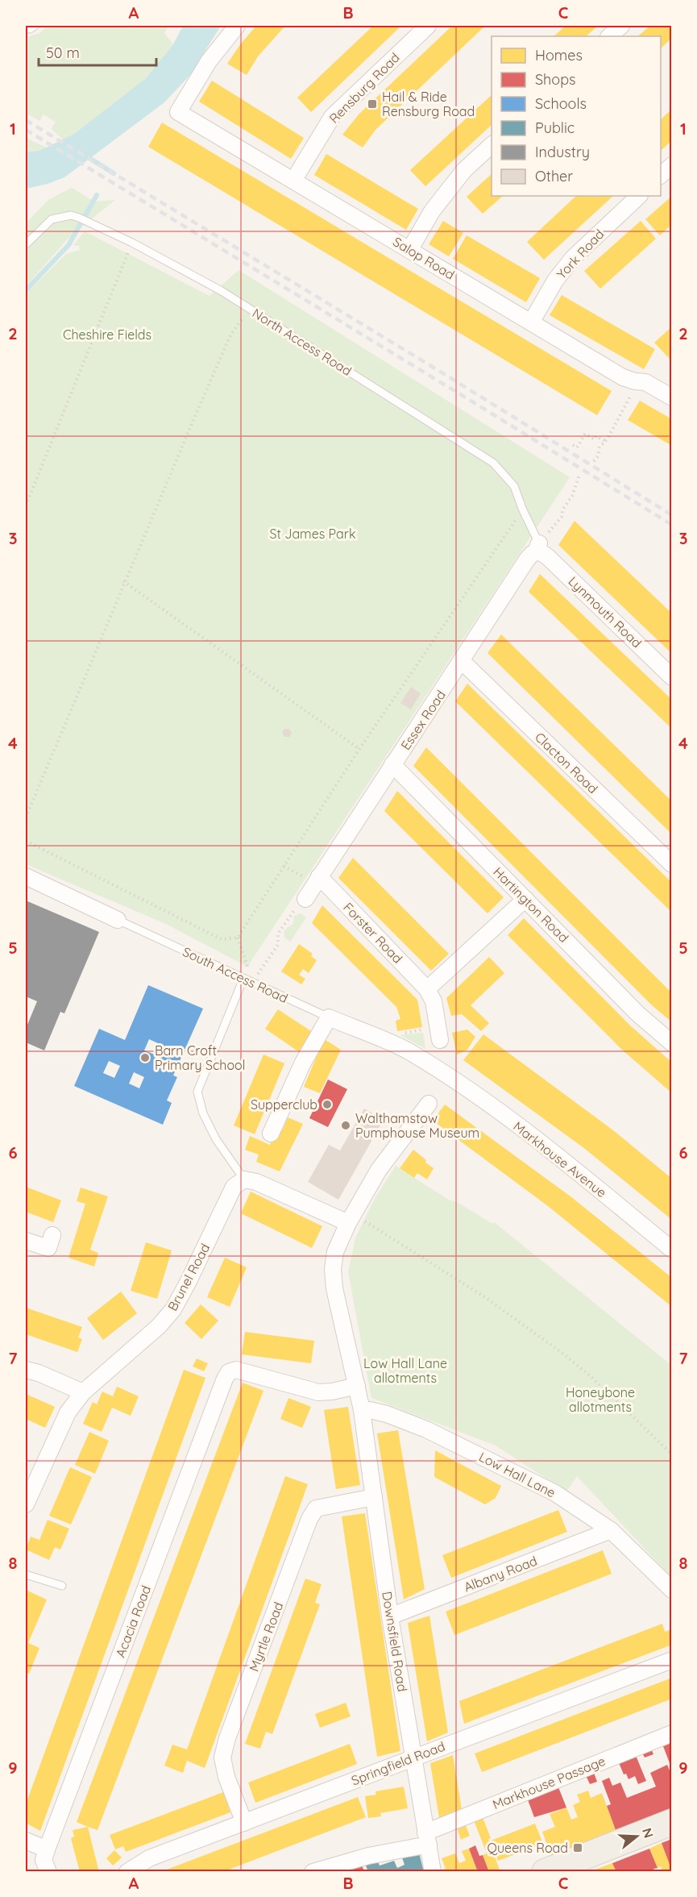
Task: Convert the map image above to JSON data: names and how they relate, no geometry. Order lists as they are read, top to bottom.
{
  "streets": {
    "street": [
      "Rensburg Road",
      "York Road",
      "Salop Road",
      "Lynmouth Road",
      "Essex Road",
      "Clacton Road",
      "Hartington Road",
      "Forster Road",
      "South Access Road",
      "Markhouse Avenue",
      "Brunel Road",
      "Low Hall Lane",
      "Albany Road",
      "Acacia Road",
      "Myrtle Road",
      "Downsfield Road",
      "Springfield Road",
      "Markhouse Passage"
    ],
    "lane": ["North Access Road"]
  },
  "crossings": [
    ["Rensburg Road", "Salop Road"],
    ["York Road", "Salop Road"],
    ["North Access Road", "Lynmouth Road"],
    ["North Access Road", "Essex Road"],
    ["Lynmouth Road", "Essex Road"],
    ["Essex Road", "Clacton Road"],
    ["Essex Road", "Hartington Road"],
    ["Essex Road", "Forster Road"],
    ["South Access Road", "Markhouse Avenue"],
    ["Low Hall Lane", "Albany Road"],
    ["Low Hall Lane", "Downsfield Road"],
    ["Albany Road", "Downsfield Road"],
    ["Myrtle Road", "Downsfield Road"],
    ["Myrtle Road", "Springfield Road"],
    ["Downsfield Road", "Springfield Road"],
    ["Downsfield Road", "Markhouse Passage"]
  ],
  "parks": [
    "Cheshire Fields",
    "St James Park",
    "Low Hall Lane allotments",
    "Honeybone allotments"
  ],
  "places": {
    "transit": ["Hail & Ride Rensburg Road", "Queens Road"],
    "other": ["Barn Croft Primary School", "Supperclub", "Walthamstow Pumphouse Museum"]
  },
  "legend": [
    "Homes",
    "Shops",
    "Schools",
    "Public",
    "Industry",
    "Other"
  ],
  "scale_bar": "50 m",
  "north": "right",
  "grid": {
    "columns": ["A", "B", "C"],
    "rows": [
      "1",
      "2",
      "3",
      "4",
      "5",
      "6",
      "7",
      "8",
      "9"
    ]
  }
}
